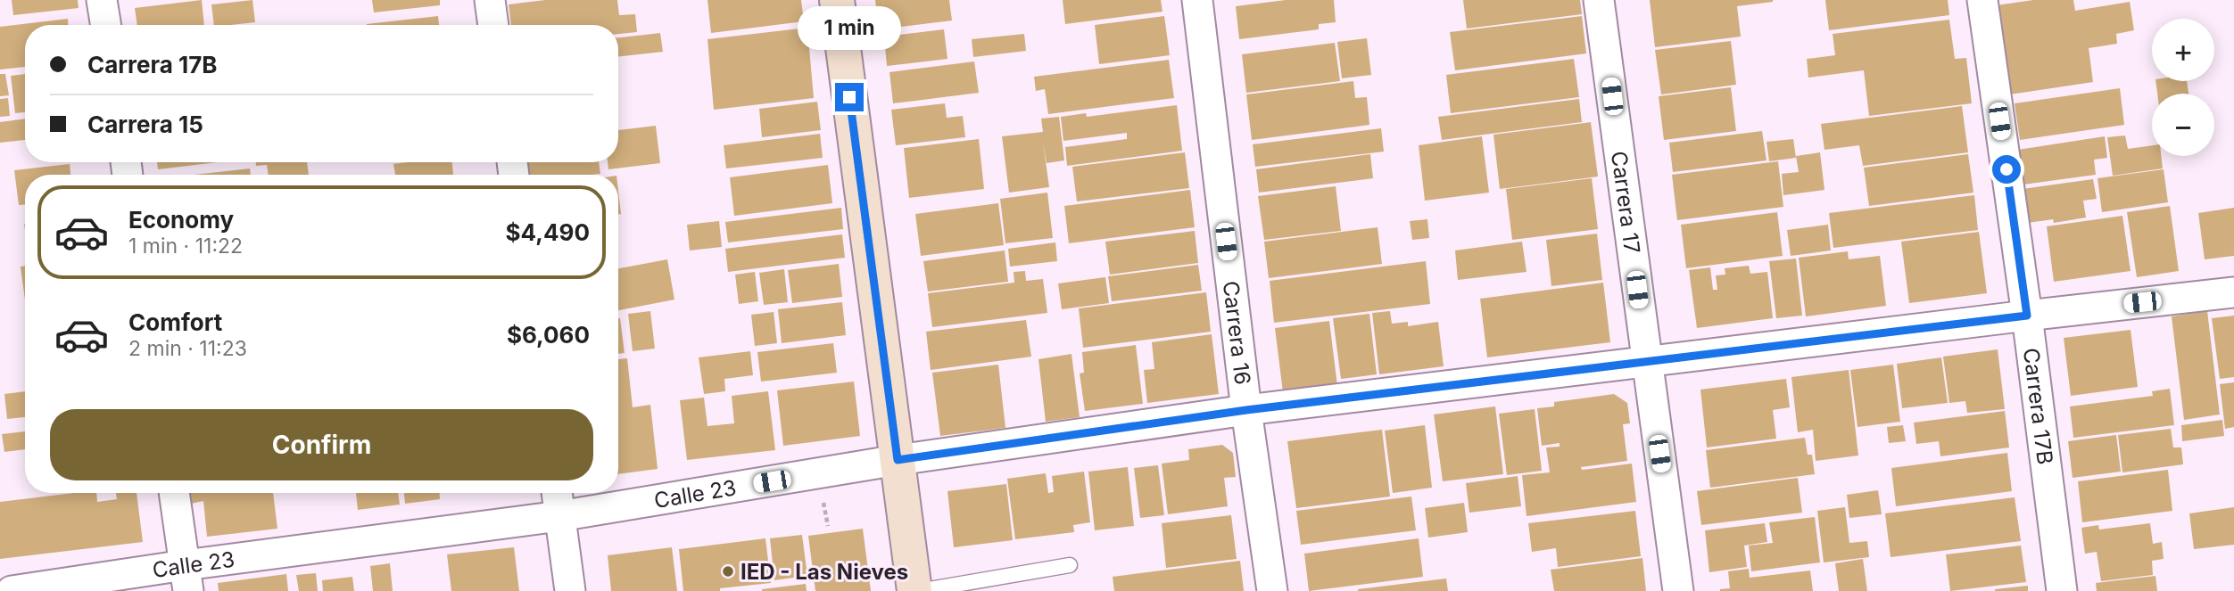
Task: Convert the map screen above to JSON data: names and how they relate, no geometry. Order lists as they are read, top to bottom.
{
  "streets": {
    "street": [
      "Carrera 17",
      "Carrera 16",
      "Carrera 17B",
      "Calle 23"
    ]
  },
  "crossings": [
    ["Carrera 17", "Calle 23"],
    ["Carrera 16", "Calle 23"],
    ["Carrera 17B", "Calle 23"]
  ],
  "places": ["IED - Las Nieves"],
  "page": {
    "bubble": "1 min",
    "map_buttons": ["+", "−"],
    "banner": ["Carrera 17B", "Carrera 15"],
    "list": [
      {
        "name": "Economy",
        "note": "1 min · 11:22",
        "value": "$4,490"
      },
      {
        "name": "Comfort",
        "note": "2 min · 11:23",
        "value": "$6,060"
      }
    ],
    "buttons": "Confirm"
  }
}
